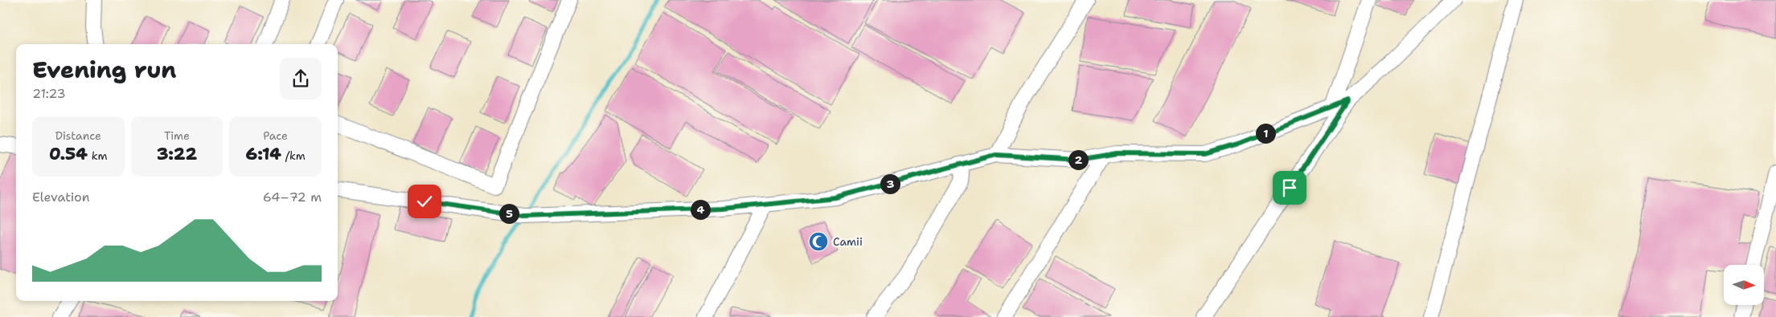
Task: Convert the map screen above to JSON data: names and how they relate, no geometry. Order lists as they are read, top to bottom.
{
  "places": {
    "mosque": ["Camii"]
  },
  "north": "right",
  "page": {
    "heading": ["Evening run", "21:23"],
    "stats": [
      ["Distance", "0.54 km"],
      ["Time", "3:22"],
      ["Pace", "6:14 /km"]
    ],
    "pins": [
      "1",
      "2",
      "3",
      "4",
      "5"
    ],
    "chart": ["Elevation", "64–72 m"]
  }
}
